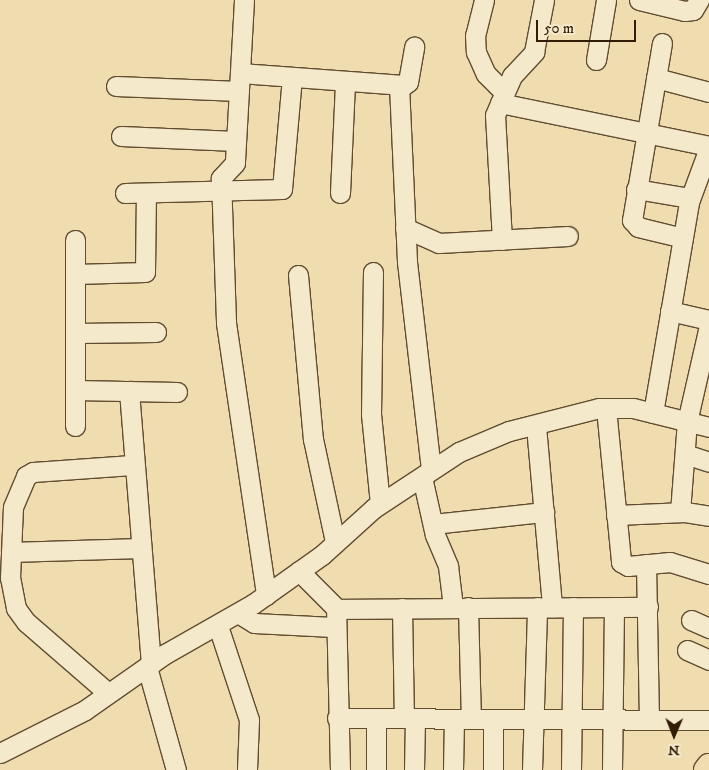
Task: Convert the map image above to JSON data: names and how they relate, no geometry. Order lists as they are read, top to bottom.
{
  "scale_bar": "50 m",
  "north": "bottom"
}
